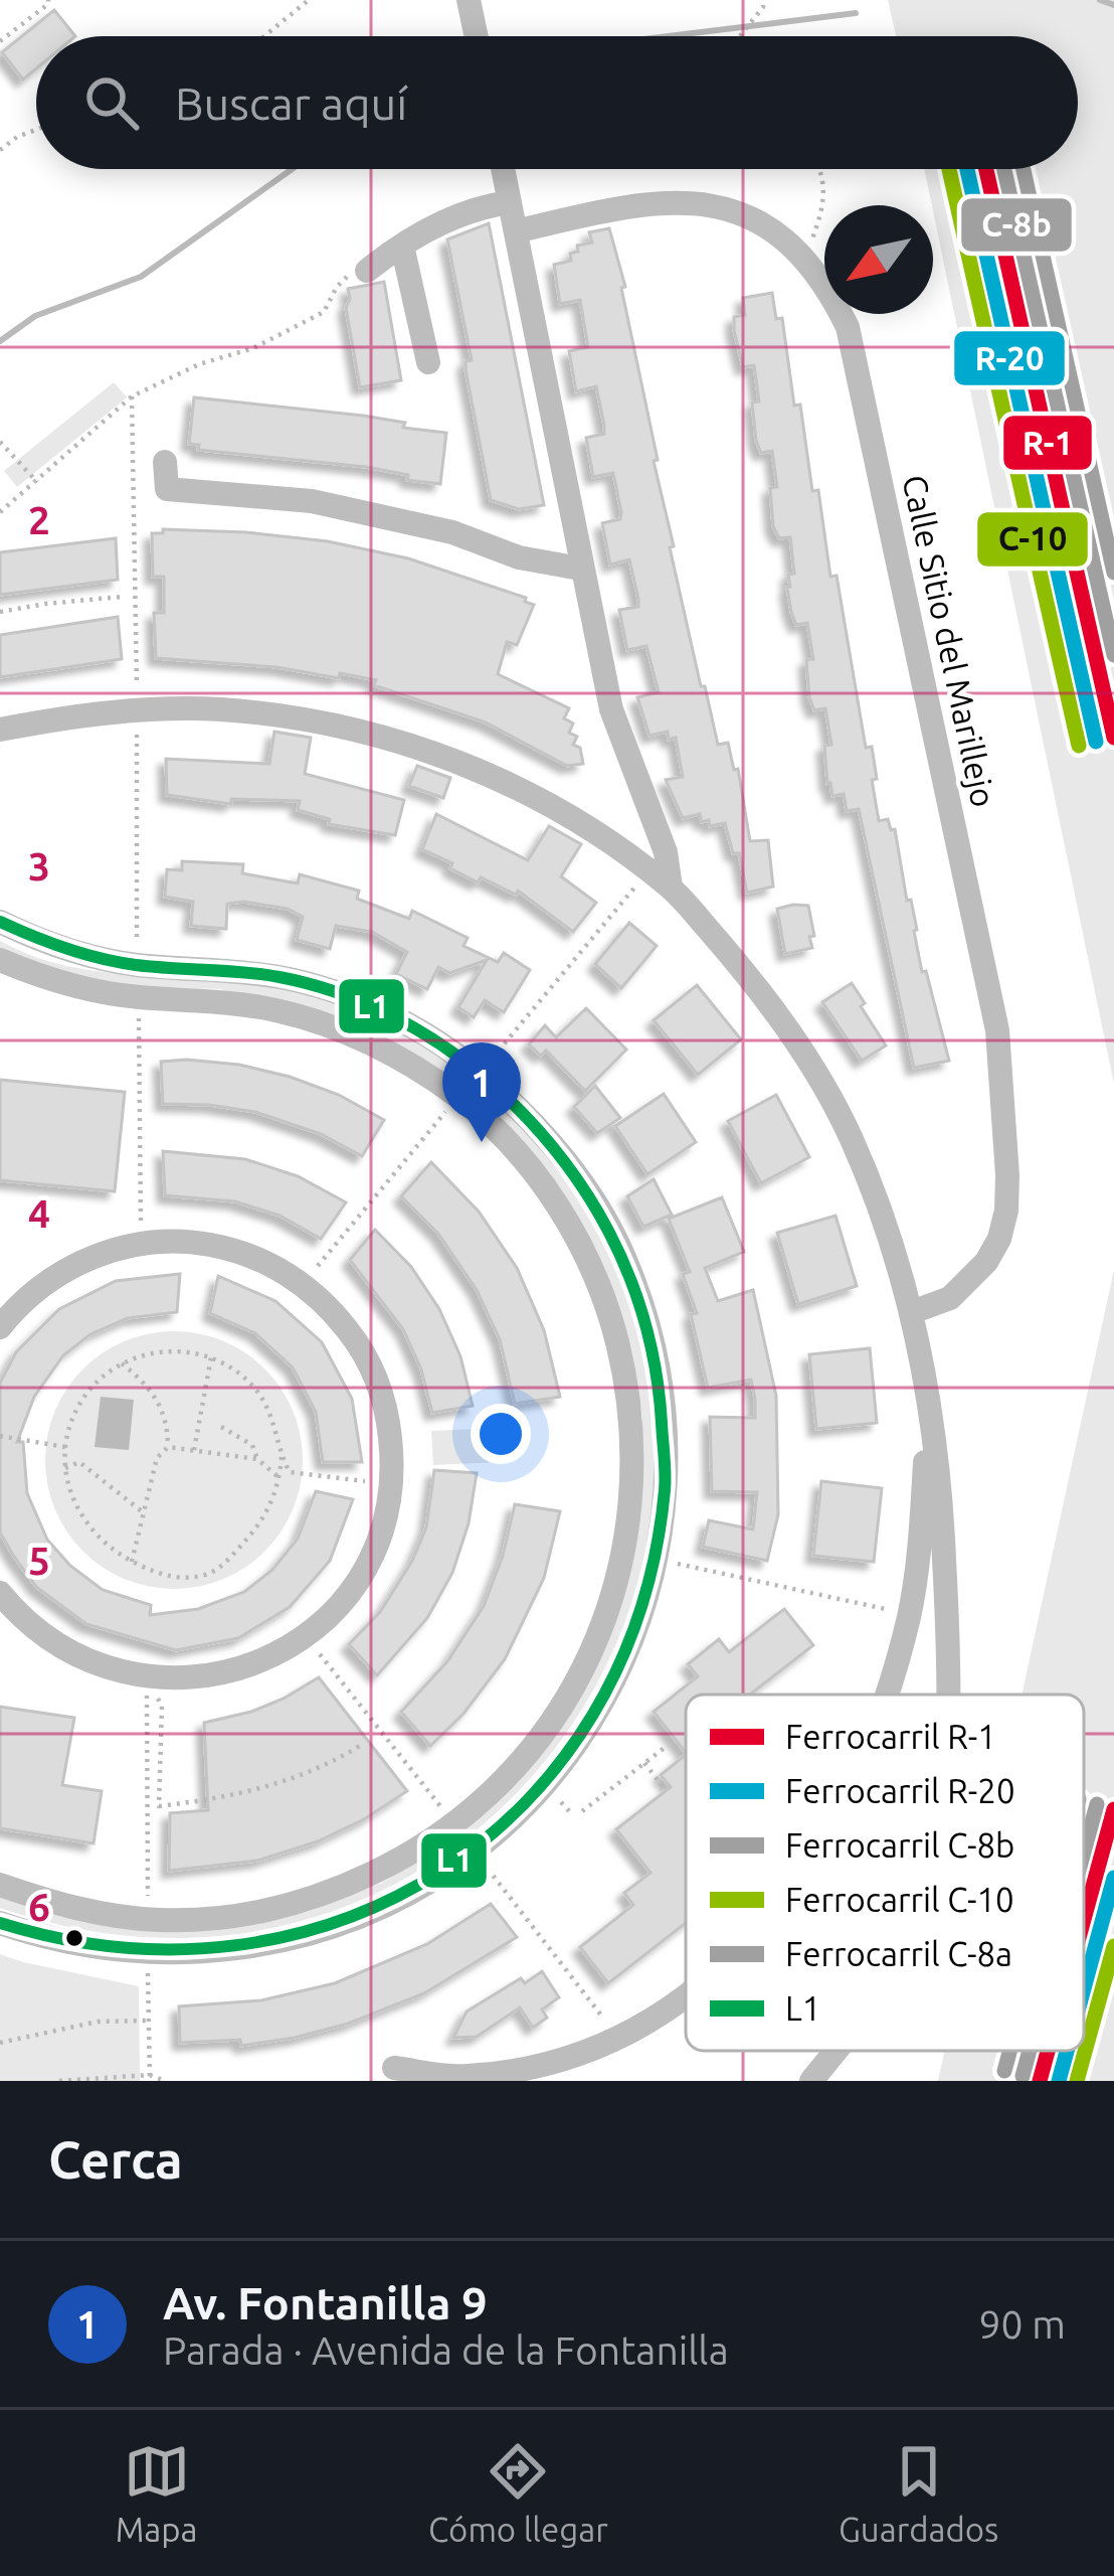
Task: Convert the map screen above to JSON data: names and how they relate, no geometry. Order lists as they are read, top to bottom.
{
  "streets": {
    "street": ["Calle Sitio del Marillejo"]
  },
  "lines": [
    "rail line R-1",
    "rail line R-20",
    "rail line C-8b",
    "rail line C-10",
    "rail line C-8a",
    "transit line L1"
  ],
  "legend": [
    "Ferrocarril R-1",
    "Ferrocarril R-20",
    "Ferrocarril C-8b",
    "Ferrocarril C-10",
    "Ferrocarril C-8a",
    "L1"
  ],
  "north": "bottom left",
  "page": {
    "search": "Buscar aquí",
    "pins": "1",
    "heading": "Cerca",
    "list": [
      {
        "mark": "1",
        "name": "Av. Fontanilla 9",
        "note": "Parada · Avenida de la Fontanilla",
        "value": "90 m"
      }
    ],
    "nav": ["Mapa", "Cómo llegar", "Guardados"]
  },
  "grid": {
    "rows": [
      "2",
      "3",
      "4",
      "5",
      "6"
    ]
  }
}
